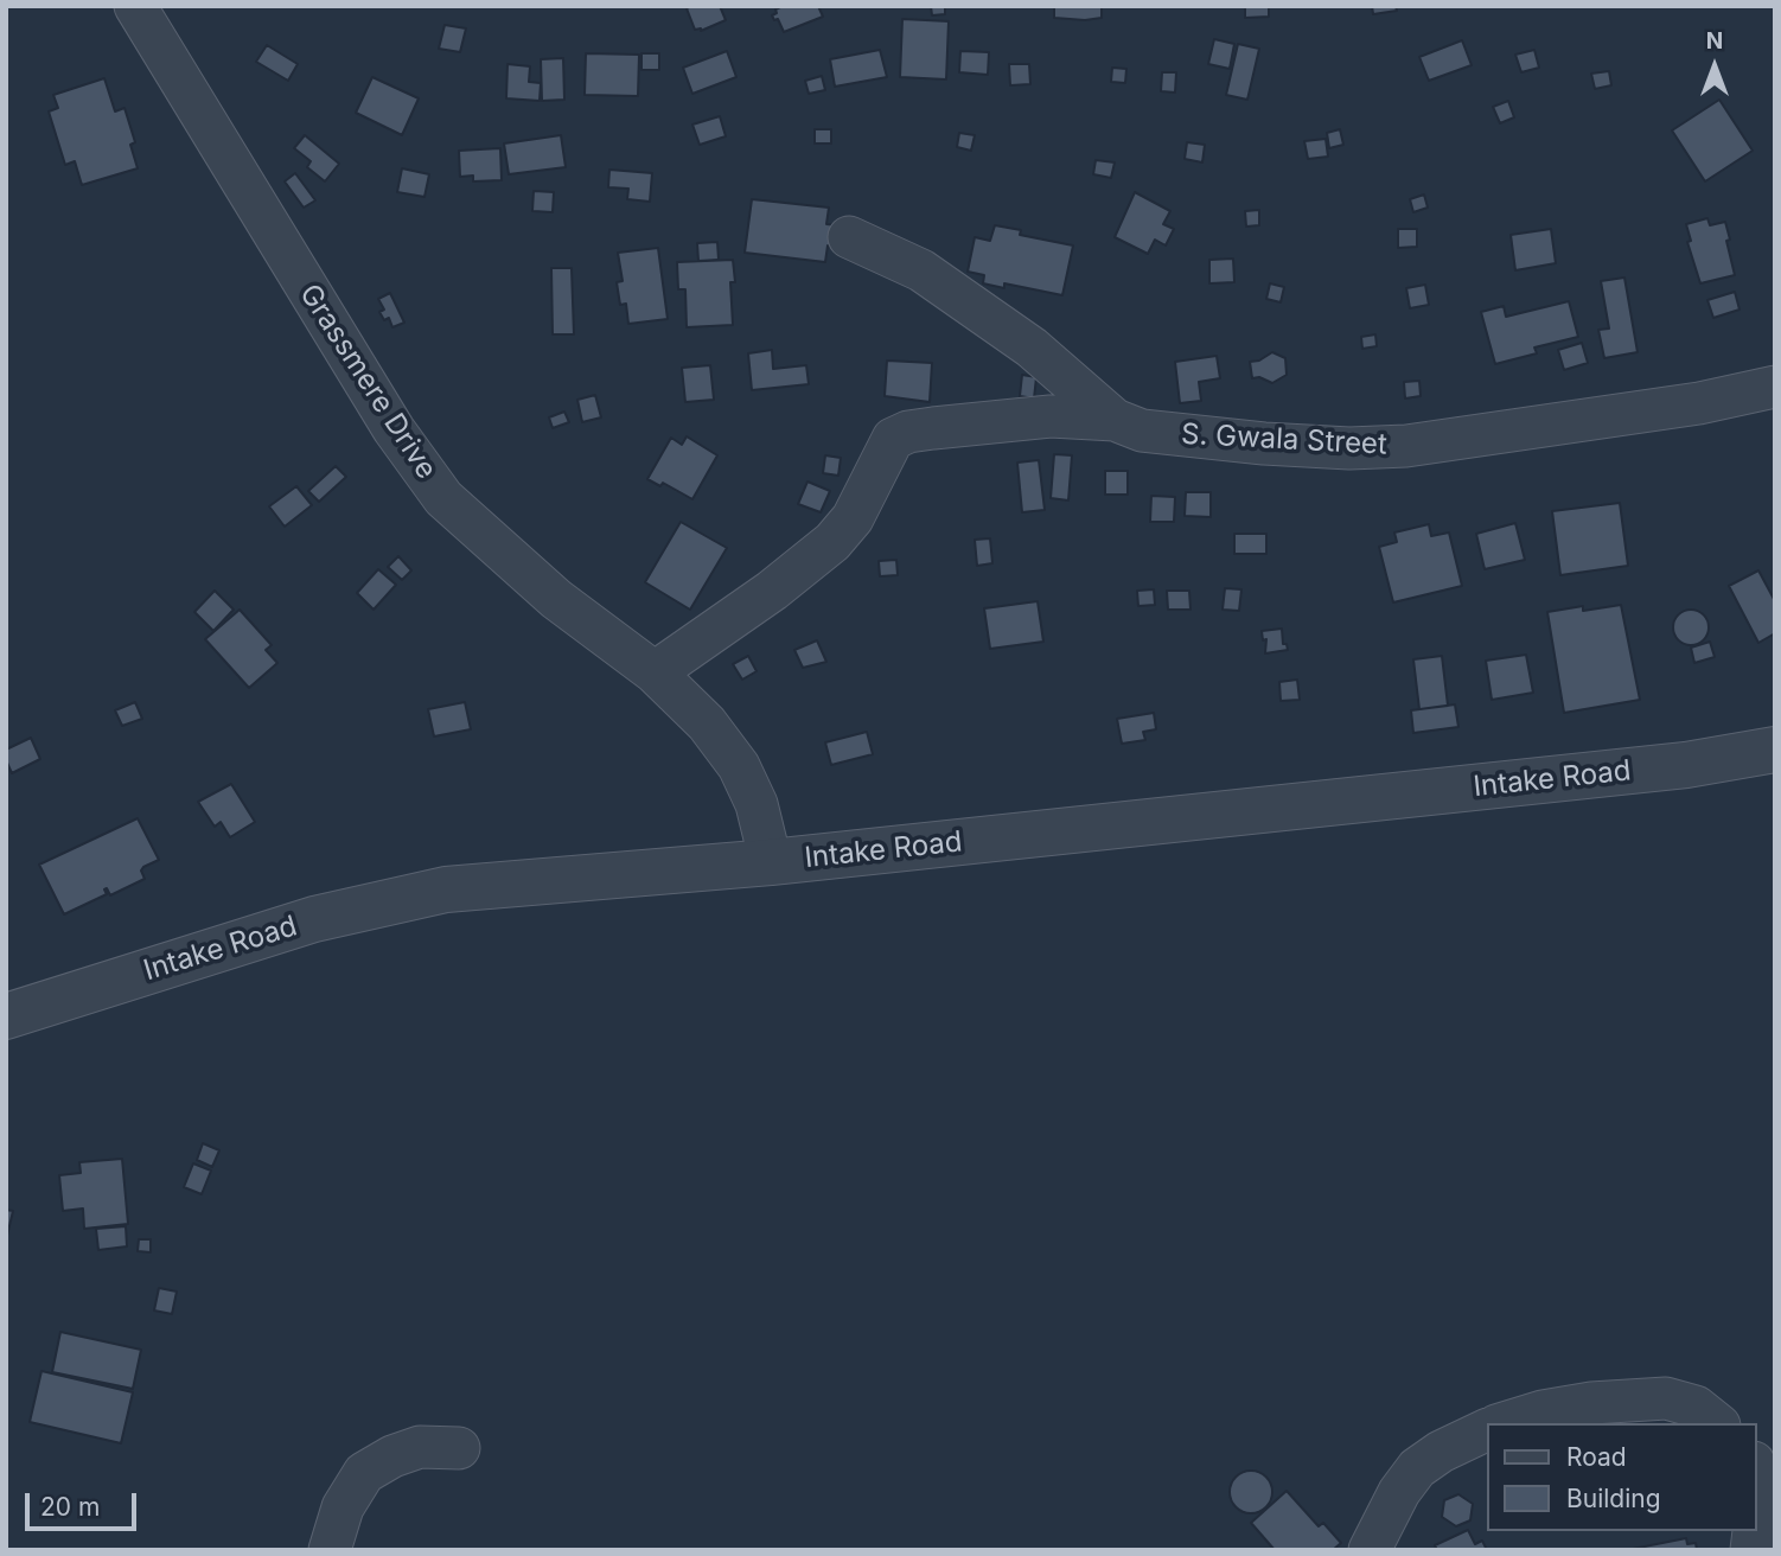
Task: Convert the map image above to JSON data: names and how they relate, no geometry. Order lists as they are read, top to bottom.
{
  "streets": {
    "street": ["Grassmere Drive", "S. Gwala Street", "Intake Road"]
  },
  "crossings": [
    ["Grassmere Drive", "Intake Road"]
  ],
  "legend": ["Road", "Building"],
  "scale_bar": "20 m",
  "north": "top"
}
